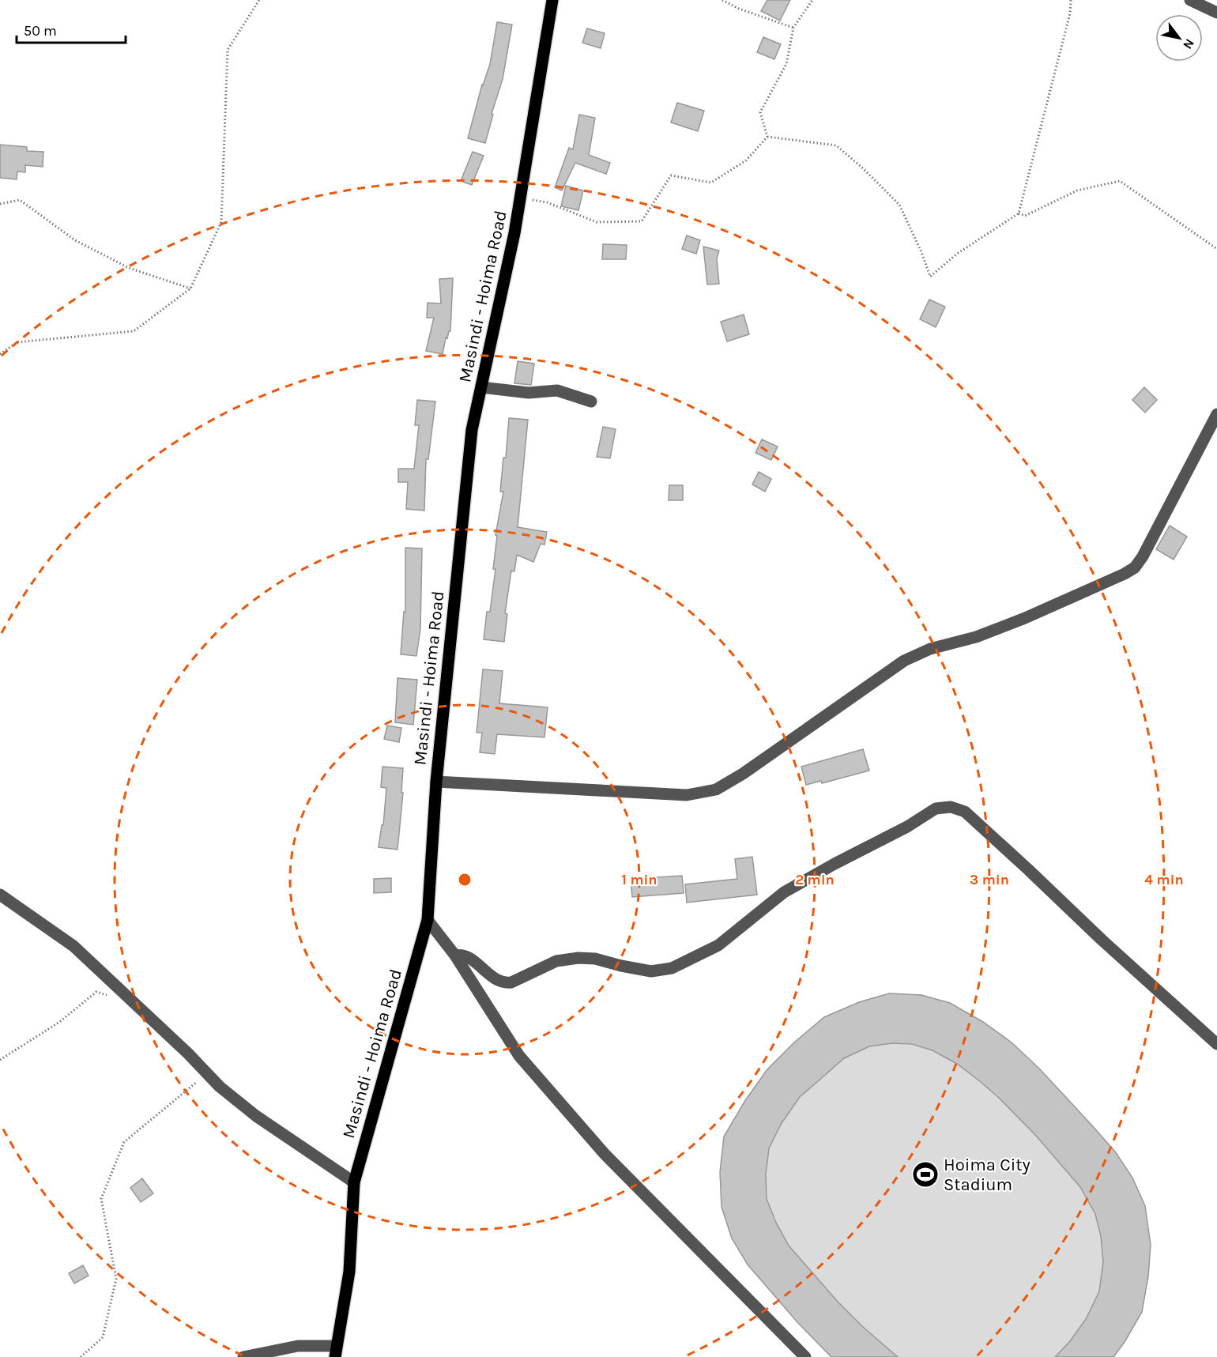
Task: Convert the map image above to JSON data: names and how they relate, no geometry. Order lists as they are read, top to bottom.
{
  "streets": {
    "main road": ["Masindi - Hoima Road"]
  },
  "places": {
    "sports": ["Hoima City Stadium"]
  },
  "scale_bar": "50 m",
  "north": "bottom right",
  "rings": [
    "1 min",
    "2 min",
    "3 min",
    "4 min"
  ]
}
